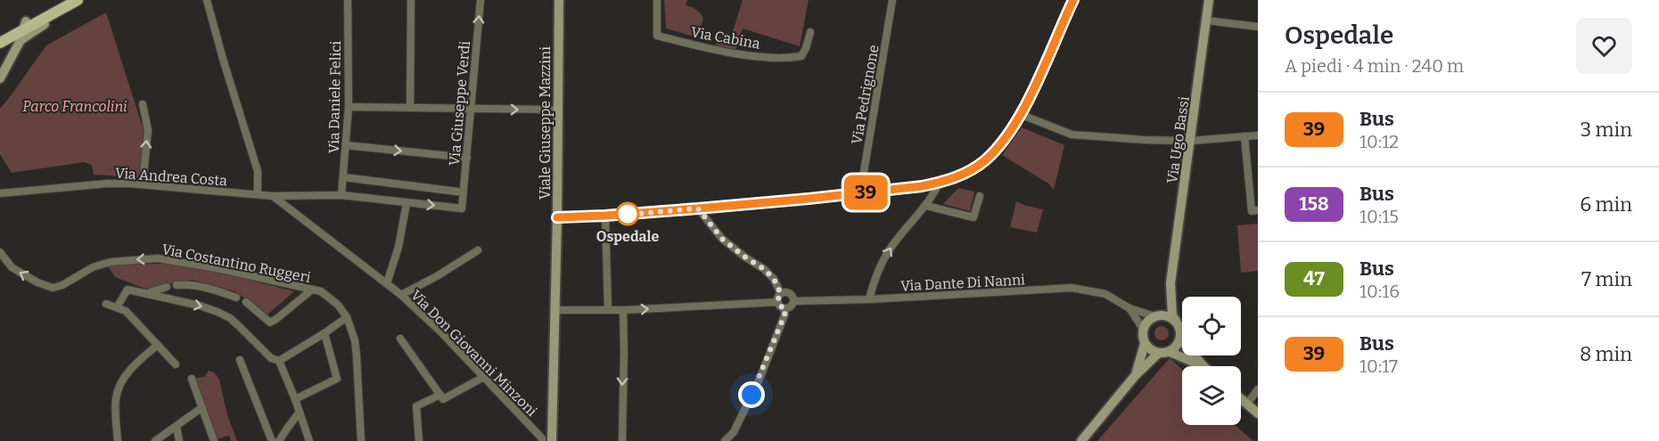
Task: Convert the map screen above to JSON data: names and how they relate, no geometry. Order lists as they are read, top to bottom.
{
  "streets": {
    "street": [
      "Via Cabina",
      "Via Pedrignone",
      "Via Daniele Felici",
      "Via Giuseppe Verdi",
      "Viale Giuseppe Mazzini",
      "Via Ugo Bassi",
      "Via Andrea Costa",
      "Via Costantino Ruggeri",
      "Via Dante Di Nanni",
      "Via Don Giovanni Minzoni"
    ]
  },
  "crossings": [
    ["Via Daniele Felici", "Via Andrea Costa"],
    ["Via Giuseppe Verdi", "Via Andrea Costa"],
    ["Via Ugo Bassi", "Via Dante Di Nanni"],
    ["Via Andrea Costa", "Via Don Giovanni Minzoni"]
  ],
  "one_way": ["Via Giuseppe Verdi"],
  "parks": ["Parco Francolini"],
  "places": ["Ospedale"],
  "lines": ["bus line 39"],
  "page": {
    "on_map": "39",
    "heading": ["Ospedale", "A piedi · 4 min · 240 m"],
    "list": [
      {
        "mark": "39",
        "name": "Bus",
        "note": "10:12",
        "value": "3 min"
      },
      {
        "mark": "158",
        "name": "Bus",
        "note": "10:15",
        "value": "6 min"
      },
      {
        "mark": "47",
        "name": "Bus",
        "note": "10:16",
        "value": "7 min"
      },
      {
        "mark": "39",
        "name": "Bus",
        "note": "10:17",
        "value": "8 min"
      }
    ]
  }
}
